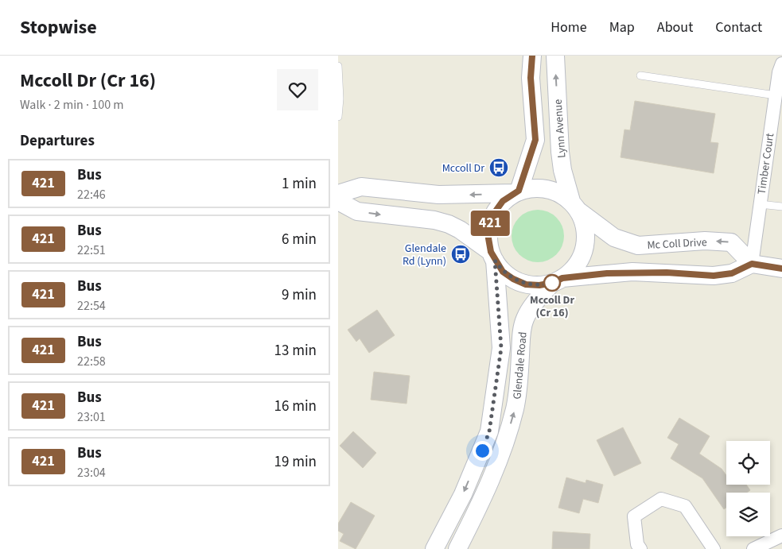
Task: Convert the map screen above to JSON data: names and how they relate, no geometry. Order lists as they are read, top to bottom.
{
  "streets": {
    "main road": ["Lynn Avenue", "Mc Coll Drive", "Glendale Road"],
    "street": ["Timber Court"]
  },
  "crossings": [
    ["Lynn Avenue", "Mc Coll Drive"],
    ["Lynn Avenue", "Glendale Road"],
    ["Timber Court", "Mc Coll Drive"],
    ["Mc Coll Drive", "Glendale Road"]
  ],
  "places": {
    "bus stop": ["Mccoll Dr", "Glendale Rd (Lynn)"],
    "other": ["Mccoll Dr (Cr 16)"]
  },
  "lines": ["bus line 421"],
  "page": {
    "header": "Stopwise",
    "nav": [
      "Home",
      "Map",
      "About",
      "Contact"
    ],
    "heading": [
      ["Mccoll Dr (Cr 16)", "Walk · 2 min · 100 m"],
      "Departures"
    ],
    "on_map": "421",
    "list": [
      {
        "mark": "421",
        "name": "Bus",
        "note": "22:46",
        "value": "1 min"
      },
      {
        "mark": "421",
        "name": "Bus",
        "note": "22:51",
        "value": "6 min"
      },
      {
        "mark": "421",
        "name": "Bus",
        "note": "22:54",
        "value": "9 min"
      },
      {
        "mark": "421",
        "name": "Bus",
        "note": "22:58",
        "value": "13 min"
      },
      {
        "mark": "421",
        "name": "Bus",
        "note": "23:01",
        "value": "16 min"
      },
      {
        "mark": "421",
        "name": "Bus",
        "note": "23:04",
        "value": "19 min"
      }
    ]
  }
}
